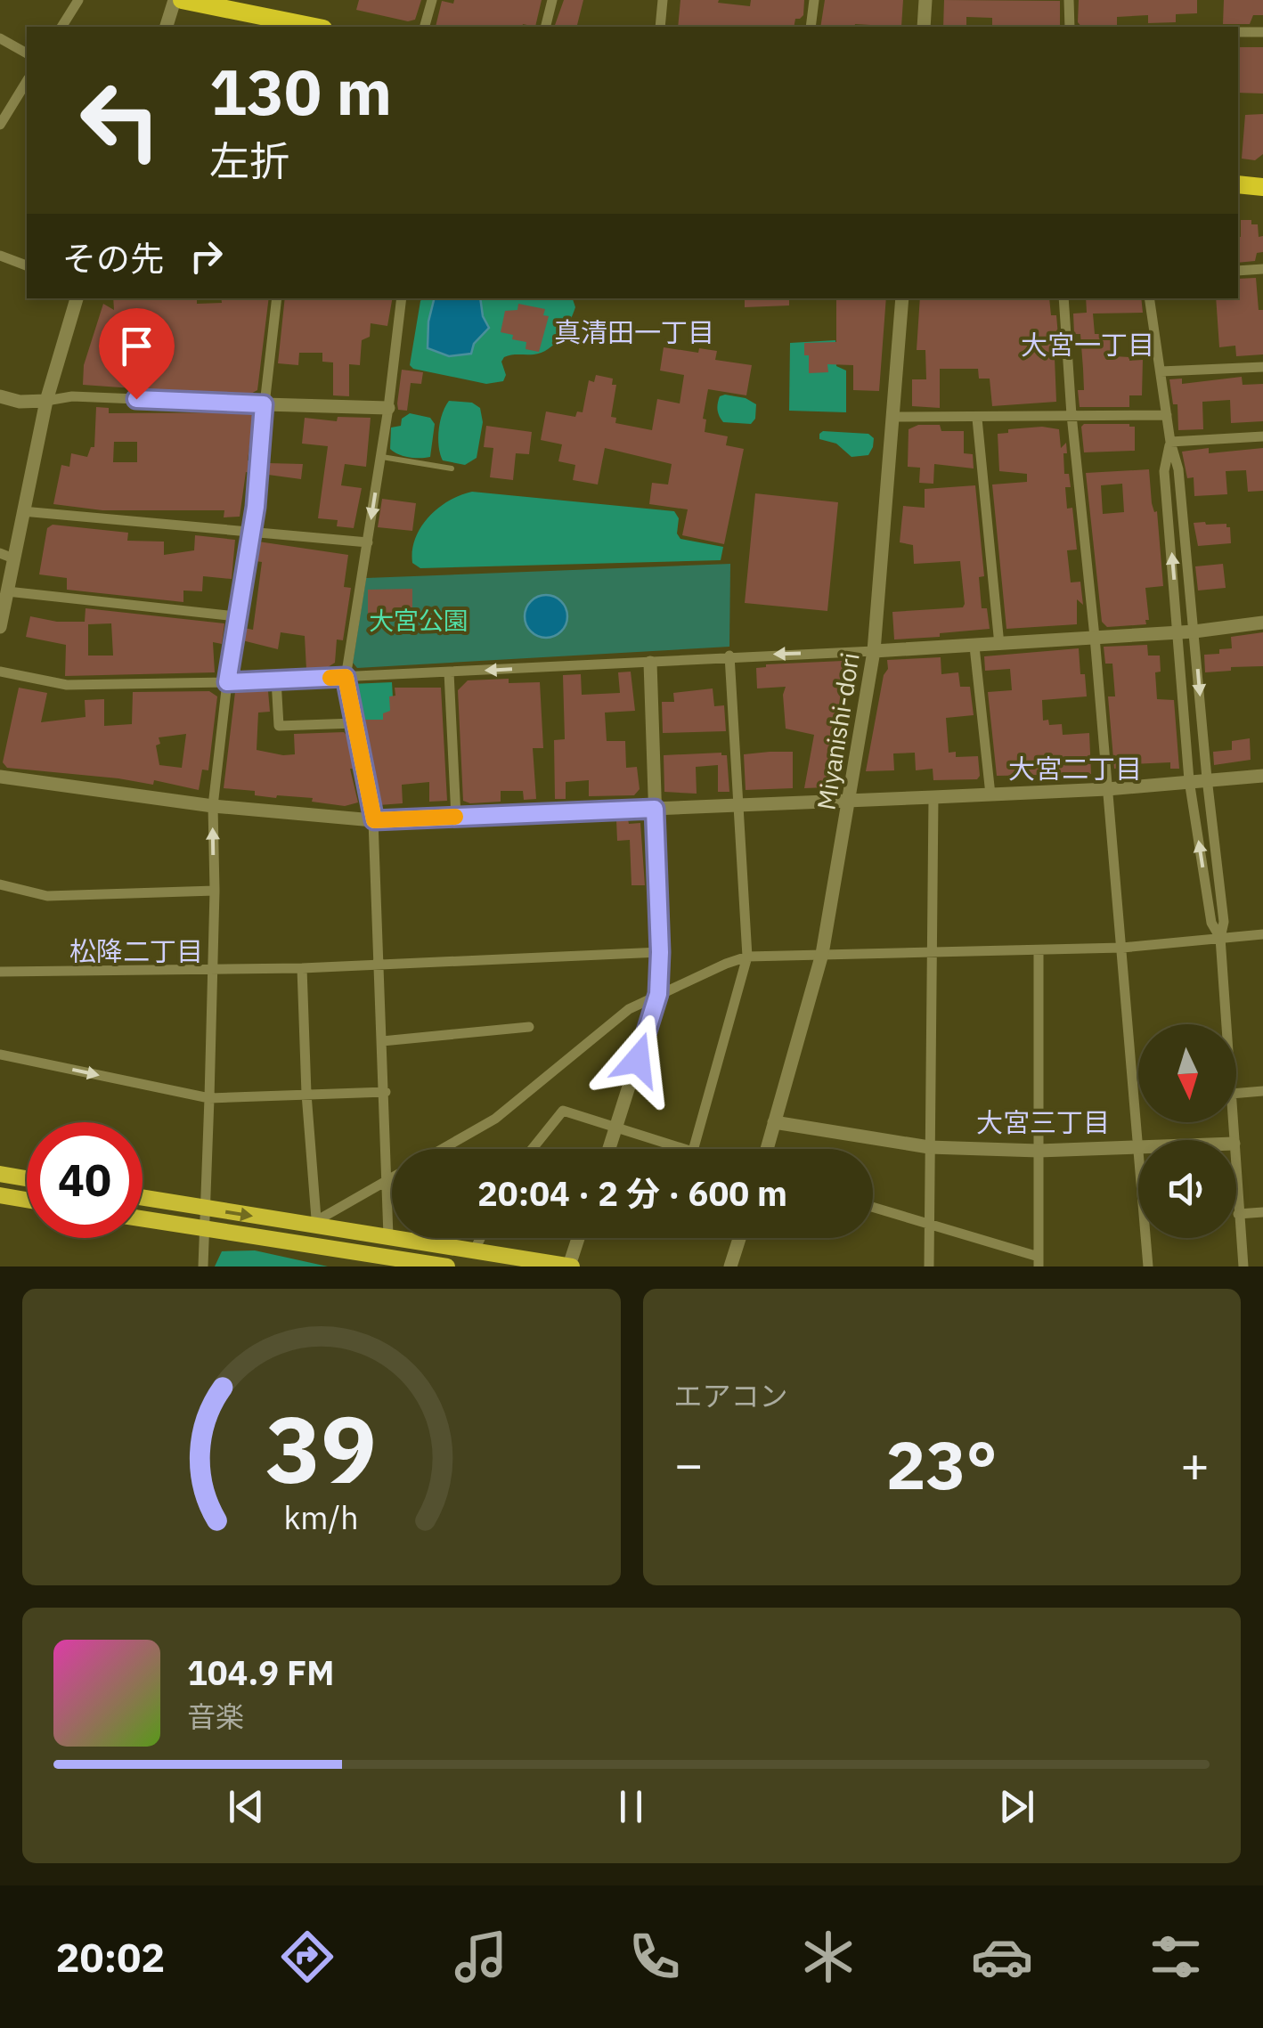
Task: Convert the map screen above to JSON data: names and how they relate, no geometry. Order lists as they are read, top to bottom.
{
  "streets": {
    "street": ["Miyanishi-dori"]
  },
  "districts": [
    "真清田一丁目",
    "大宮一丁目",
    "大宮二丁目",
    "松降二丁目",
    "大宮三丁目"
  ],
  "parks": ["大宮公園"],
  "north": "bottom",
  "page": {
    "turn": ["130 m", "左折"],
    "then": "その先",
    "limit": "40",
    "trip": "20:04 · 2 分 · 600 m",
    "tile": "エアコン",
    "heat": ["−", "23°", "+"],
    "song": ["104.9 FM", "音楽"],
    "tabs": "20:02",
    "gauge": ["39", "km/h"]
  }
}
